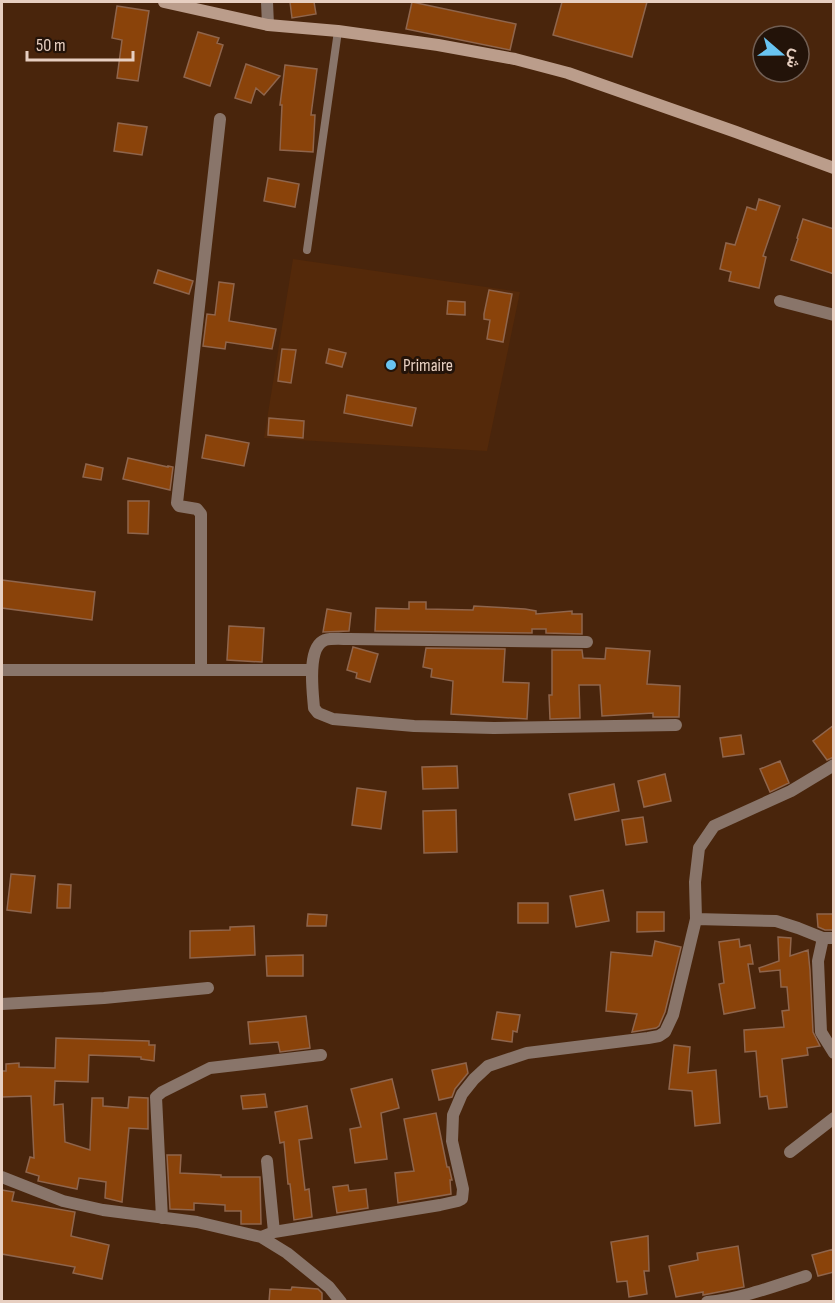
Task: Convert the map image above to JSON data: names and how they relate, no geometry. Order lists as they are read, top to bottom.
{
  "places": ["Primaire"],
  "scale_bar": "50 m",
  "north": "right"
}
